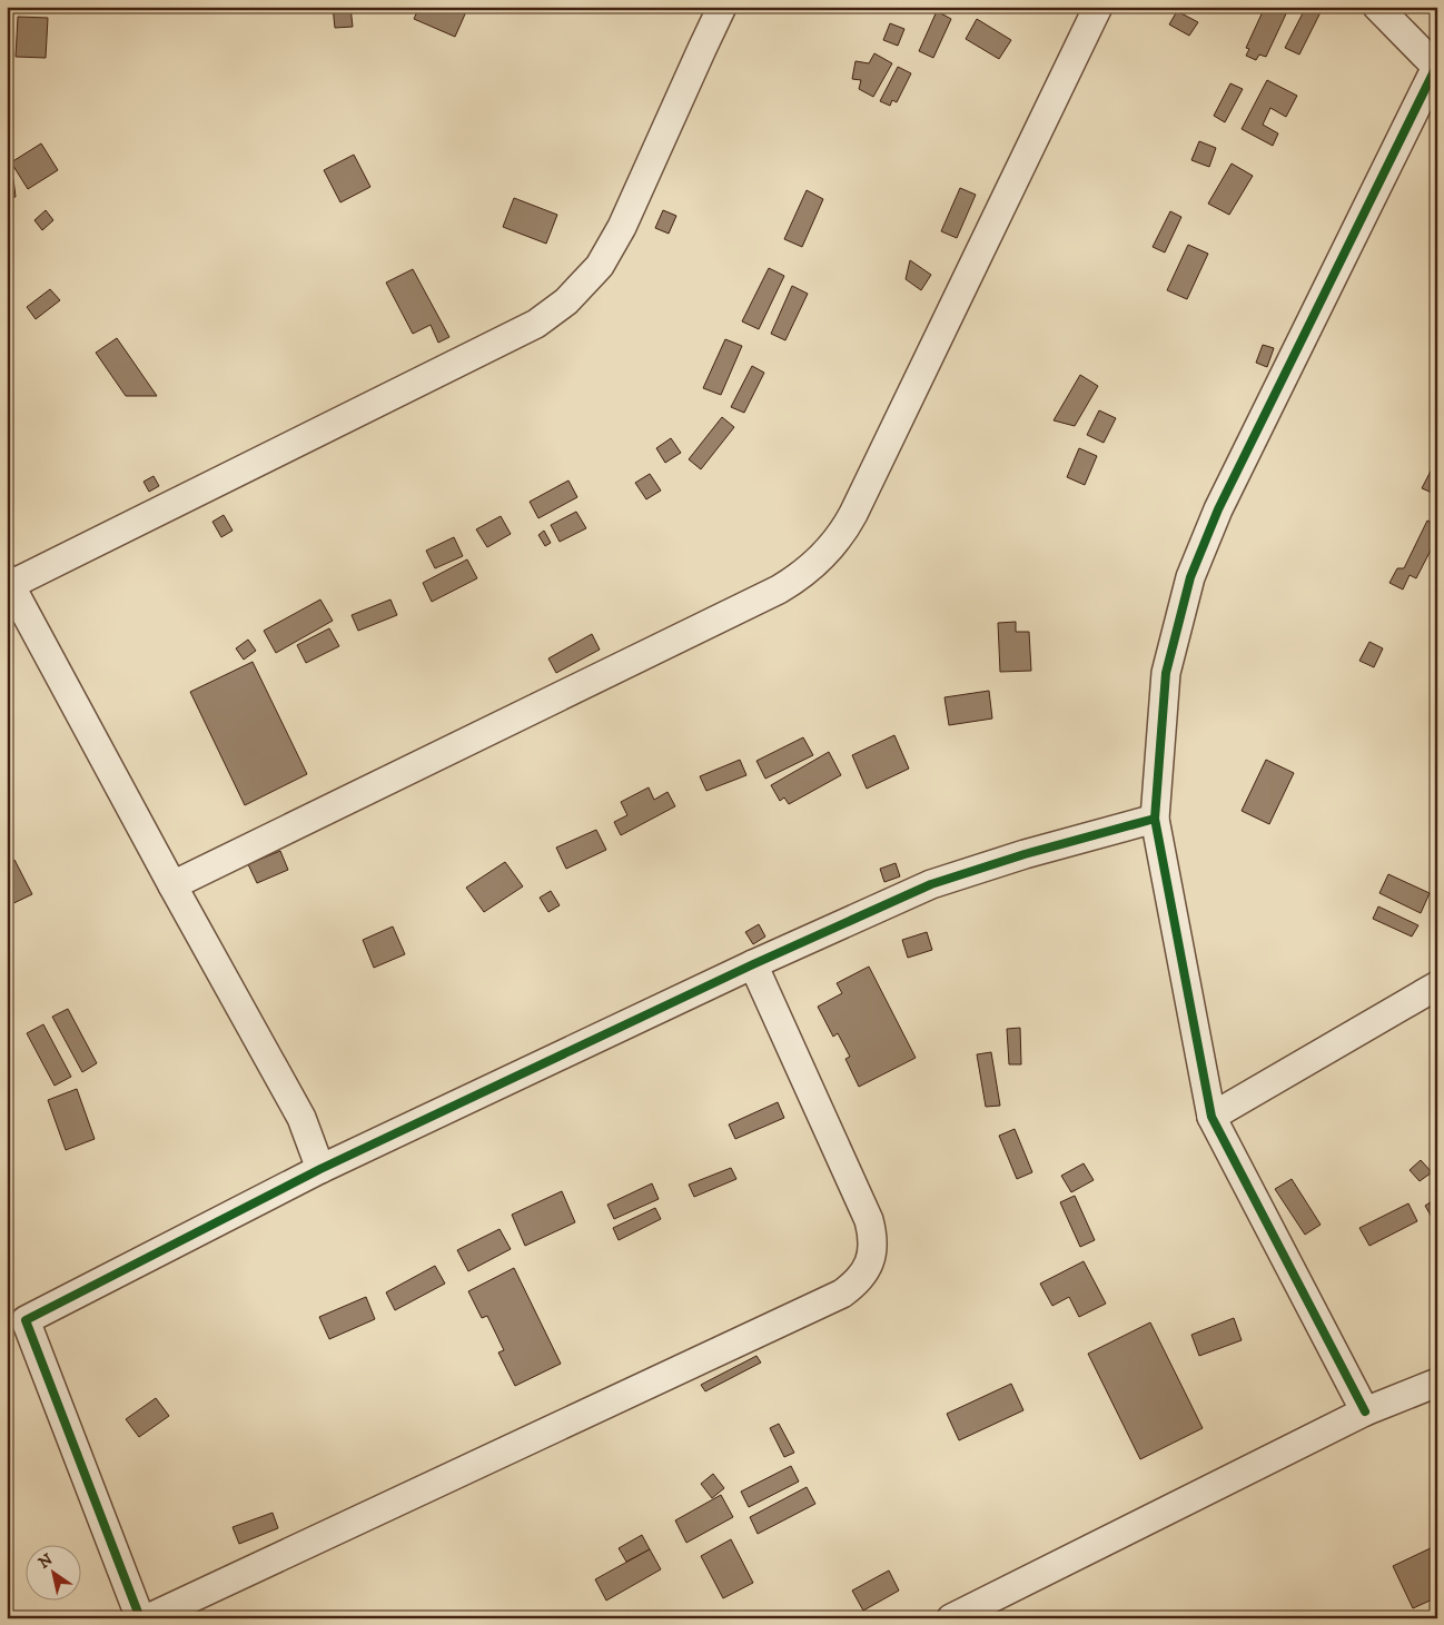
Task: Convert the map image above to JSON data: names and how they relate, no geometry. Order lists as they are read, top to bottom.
{
  "north": "top left"
}
